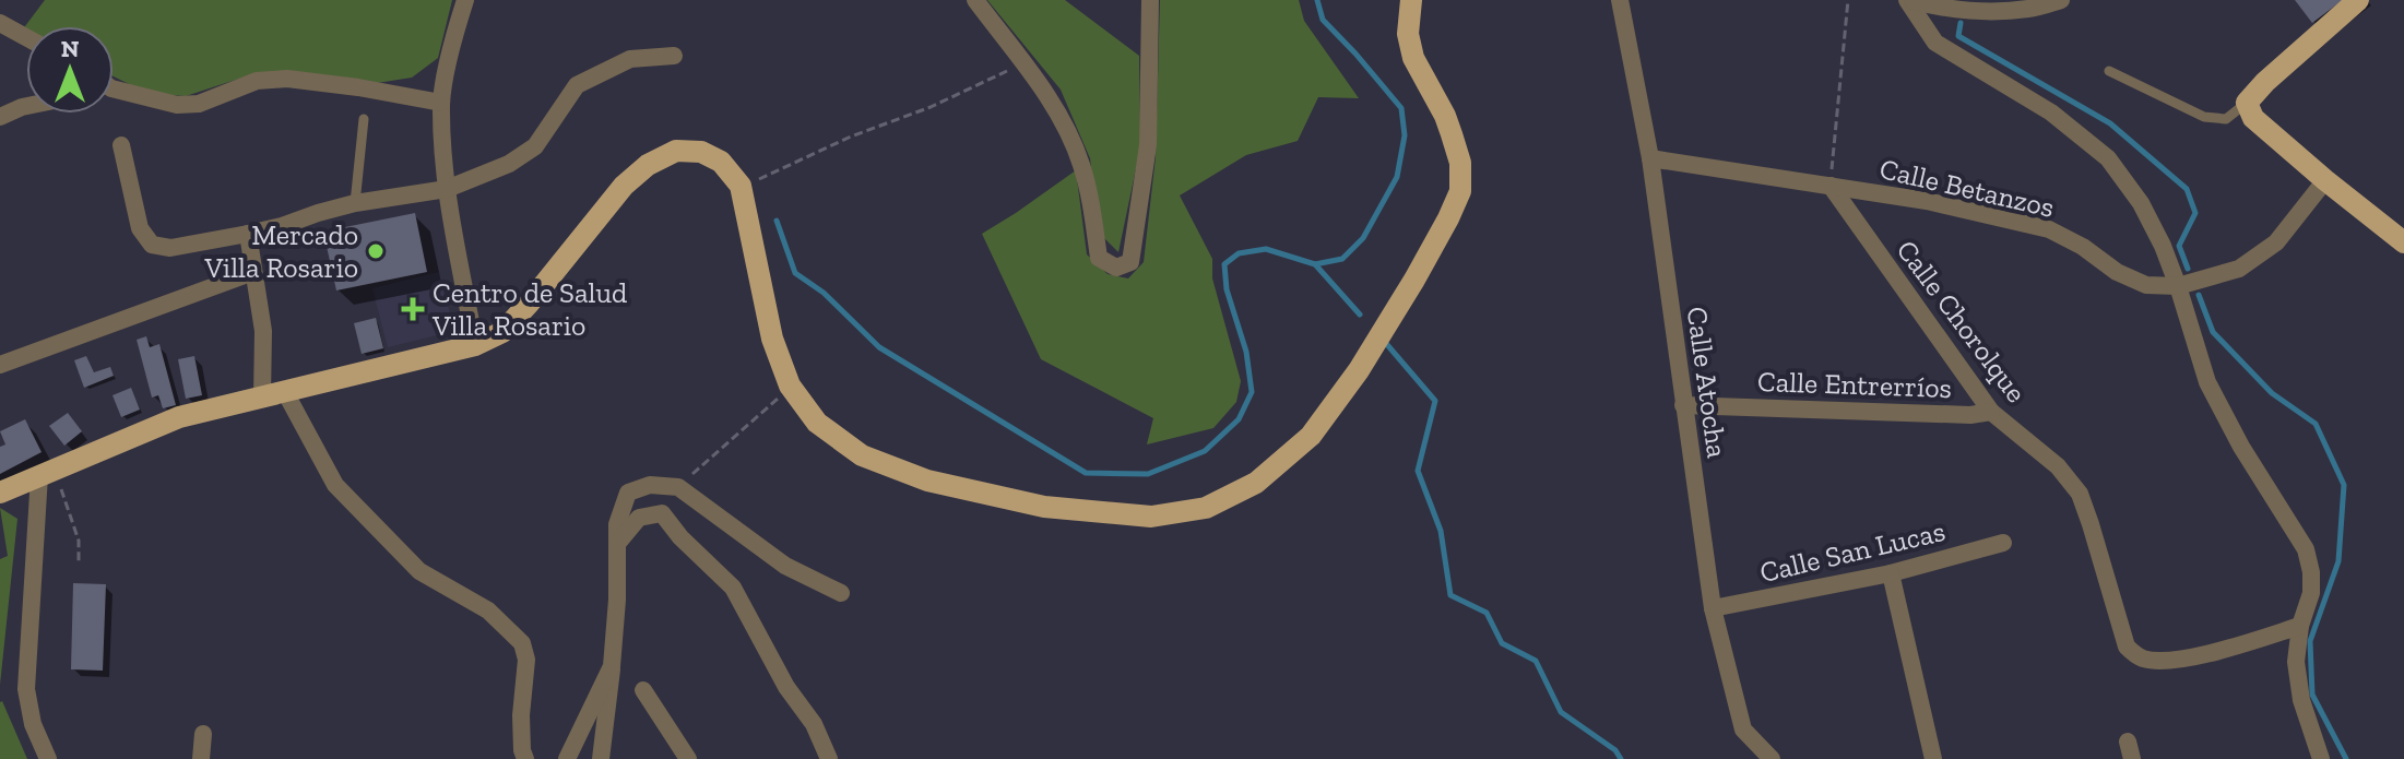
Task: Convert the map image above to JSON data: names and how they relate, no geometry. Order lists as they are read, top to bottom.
{
  "streets": {
    "street": [
      "Calle Betanzos",
      "Calle Chorolque",
      "Calle Atocha",
      "Calle Entrerríos",
      "Calle San Lucas"
    ]
  },
  "crossings": [
    ["Calle Betanzos", "Calle Chorolque"],
    ["Calle Betanzos", "Calle Atocha"],
    ["Calle Chorolque", "Calle Entrerríos"],
    ["Calle Atocha", "Calle Entrerríos"],
    ["Calle Atocha", "Calle San Lucas"]
  ],
  "places": {
    "other": ["Mercado Villa Rosario"],
    "health": ["Centro de Salud Villa Rosario"]
  },
  "north": "top"
}
